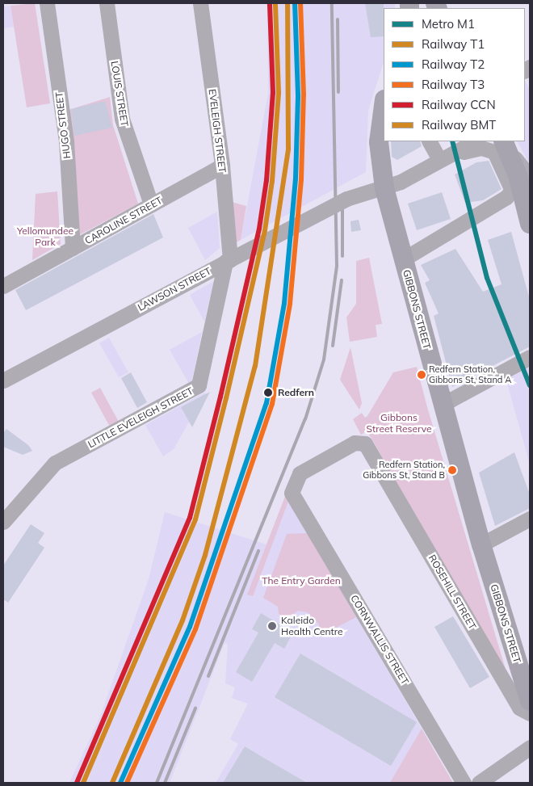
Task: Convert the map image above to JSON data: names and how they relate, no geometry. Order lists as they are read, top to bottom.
{
  "streets": {
    "main road": ["GIBBONS STREET"],
    "street": [
      "LOUIS STREET",
      "HUGO STREET",
      "EVELEIGH STREET",
      "CAROLINE STREET",
      "LAWSON STREET",
      "LITTLE EVELEIGH STREET",
      "ROSEHILL STREET",
      "CORNWALLIS STREET"
    ]
  },
  "crossings": [
    ["LOUIS STREET", "CAROLINE STREET"],
    ["HUGO STREET", "CAROLINE STREET"],
    ["EVELEIGH STREET", "CAROLINE STREET"],
    ["EVELEIGH STREET", "LAWSON STREET"],
    ["EVELEIGH STREET", "LITTLE EVELEIGH STREET"],
    ["LAWSON STREET", "GIBBONS STREET"],
    ["LAWSON STREET", "LITTLE EVELEIGH STREET"],
    ["ROSEHILL STREET", "CORNWALLIS STREET"]
  ],
  "parks": ["Yellomundee Park", "Gibbons Street Reserve", "The Entry Garden"],
  "places": [
    "Redfern Station, Gibbons St, Stand A",
    "Redfern",
    "Redfern Station, Gibbons St, Stand B",
    "Kaleido Health Centre"
  ],
  "lines": [
    "rail line T1",
    "rail line T2",
    "rail line T3",
    "rail line CCN",
    "rail line BMT",
    "metro line M1"
  ],
  "legend": [
    "Metro M1",
    "Railway T1",
    "Railway T2",
    "Railway T3",
    "Railway CCN",
    "Railway BMT"
  ]
}
